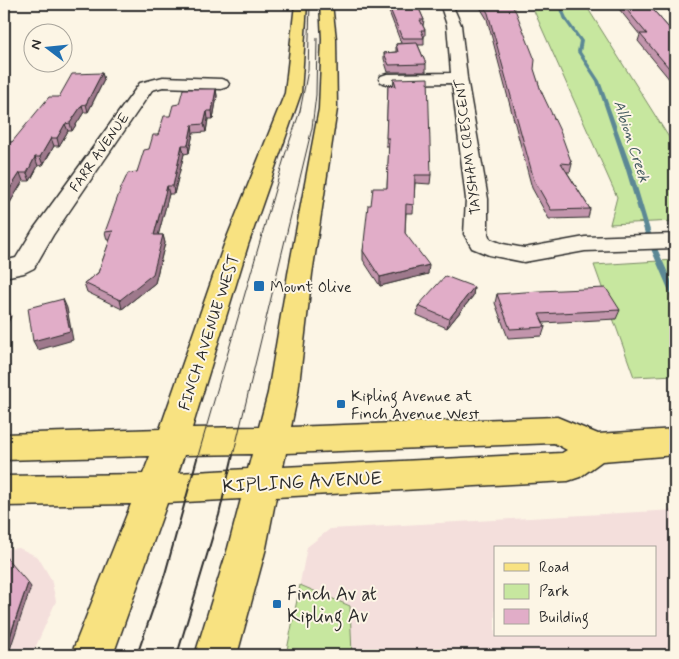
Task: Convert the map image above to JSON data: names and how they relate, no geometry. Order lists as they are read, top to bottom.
{
  "streets": {
    "main road": ["FINCH AVENUE WEST", "KIPLING AVENUE"],
    "street": ["TAYSHAM CRESCENT", "FARR AVENUE"]
  },
  "crossings": [
    ["FINCH AVENUE WEST", "KIPLING AVENUE"]
  ],
  "water": ["Albion Creek"],
  "places": {
    "transit": ["Mount Olive", "Kipling Avenue at Finch Avenue West", "Finch Av at Kipling Av"]
  },
  "legend": ["Road", "Park", "Building"],
  "north": "left"
}
